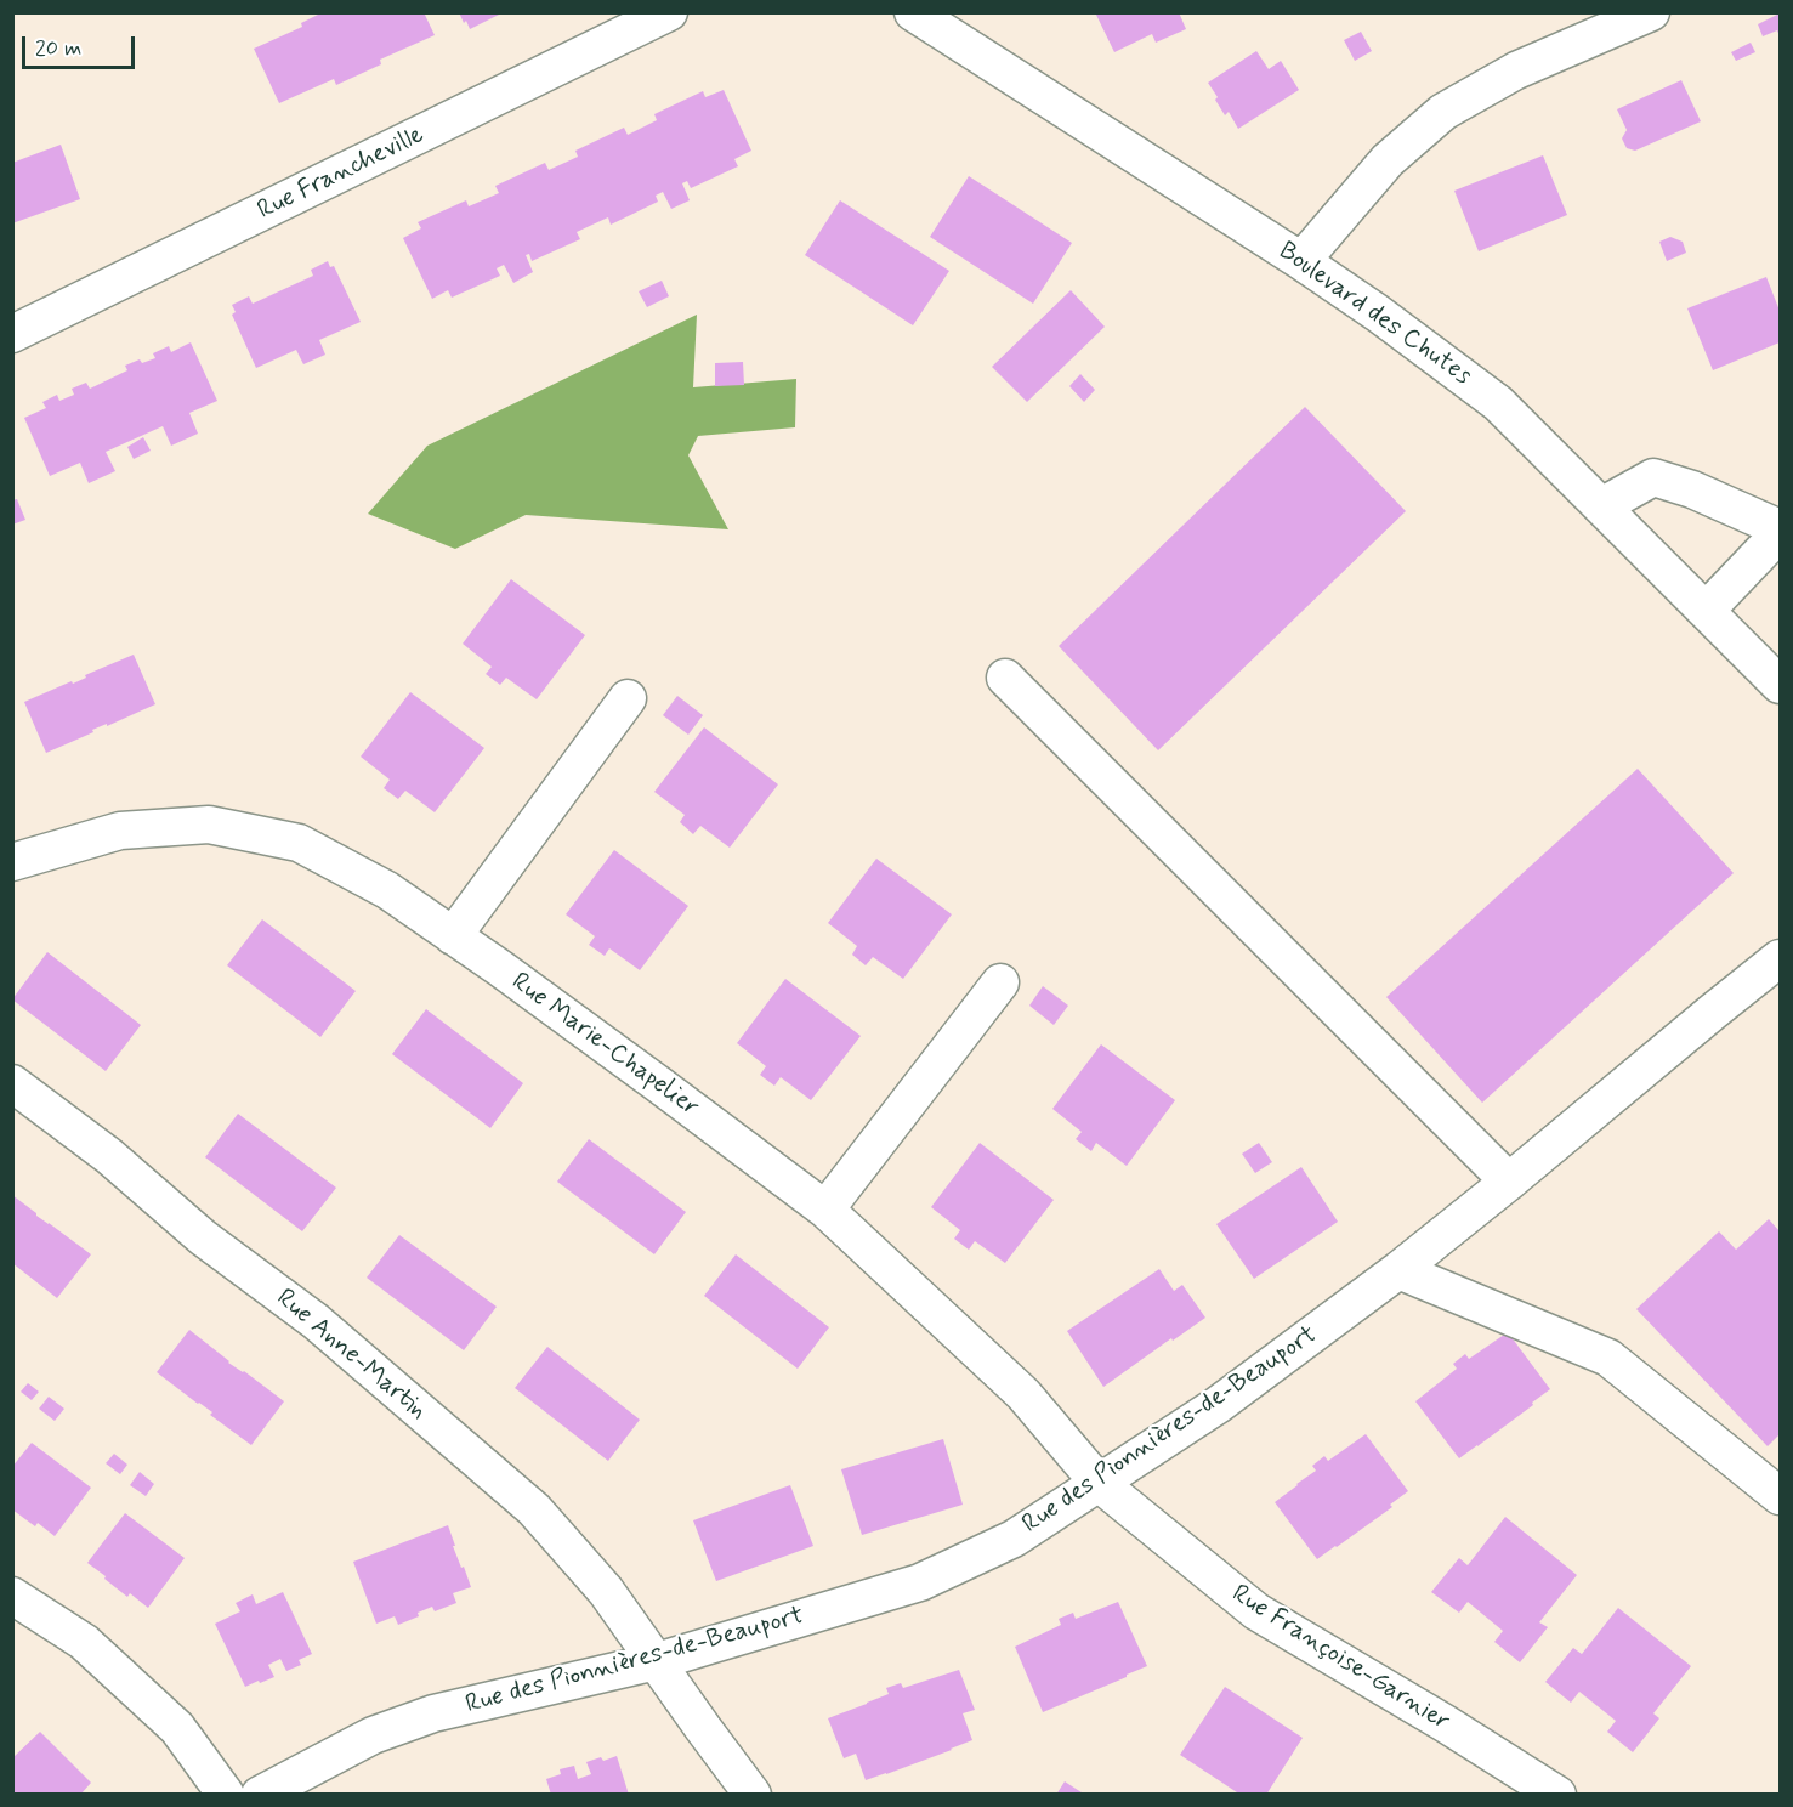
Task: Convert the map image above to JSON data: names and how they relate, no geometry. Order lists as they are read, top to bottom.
{
  "streets": {
    "street": [
      "Rue Francheville",
      "Boulevard des Chutes",
      "Rue Marie-Chapelier",
      "Rue Anne-Martin",
      "Rue des Pionnières-de-Beauport",
      "Rue Françoise-Garnier"
    ]
  },
  "crossings": [
    ["Rue Marie-Chapelier", "Rue des Pionnières-de-Beauport"],
    ["Rue Marie-Chapelier", "Rue Françoise-Garnier"],
    ["Rue Anne-Martin", "Rue des Pionnières-de-Beauport"],
    ["Rue des Pionnières-de-Beauport", "Rue Françoise-Garnier"]
  ],
  "scale_bar": "20 m"
}
